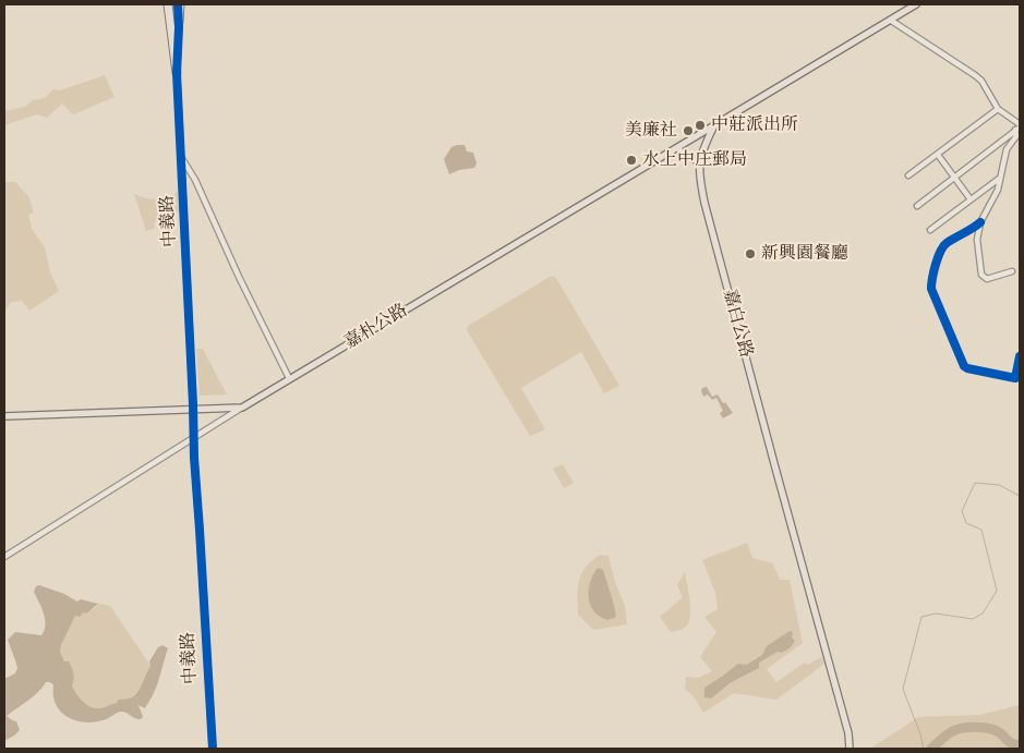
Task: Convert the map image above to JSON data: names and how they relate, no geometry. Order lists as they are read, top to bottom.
{
  "streets": {
    "main road": ["嘉白公路", "嘉朴公路"],
    "street": ["中義路"]
  },
  "crossings": [
    ["中義路", "嘉朴公路"],
    ["嘉白公路", "嘉朴公路"]
  ],
  "places": [
    "中莊派出所",
    "美廉社",
    "水上中庄郵局",
    "新興園餐廳"
  ]
}
